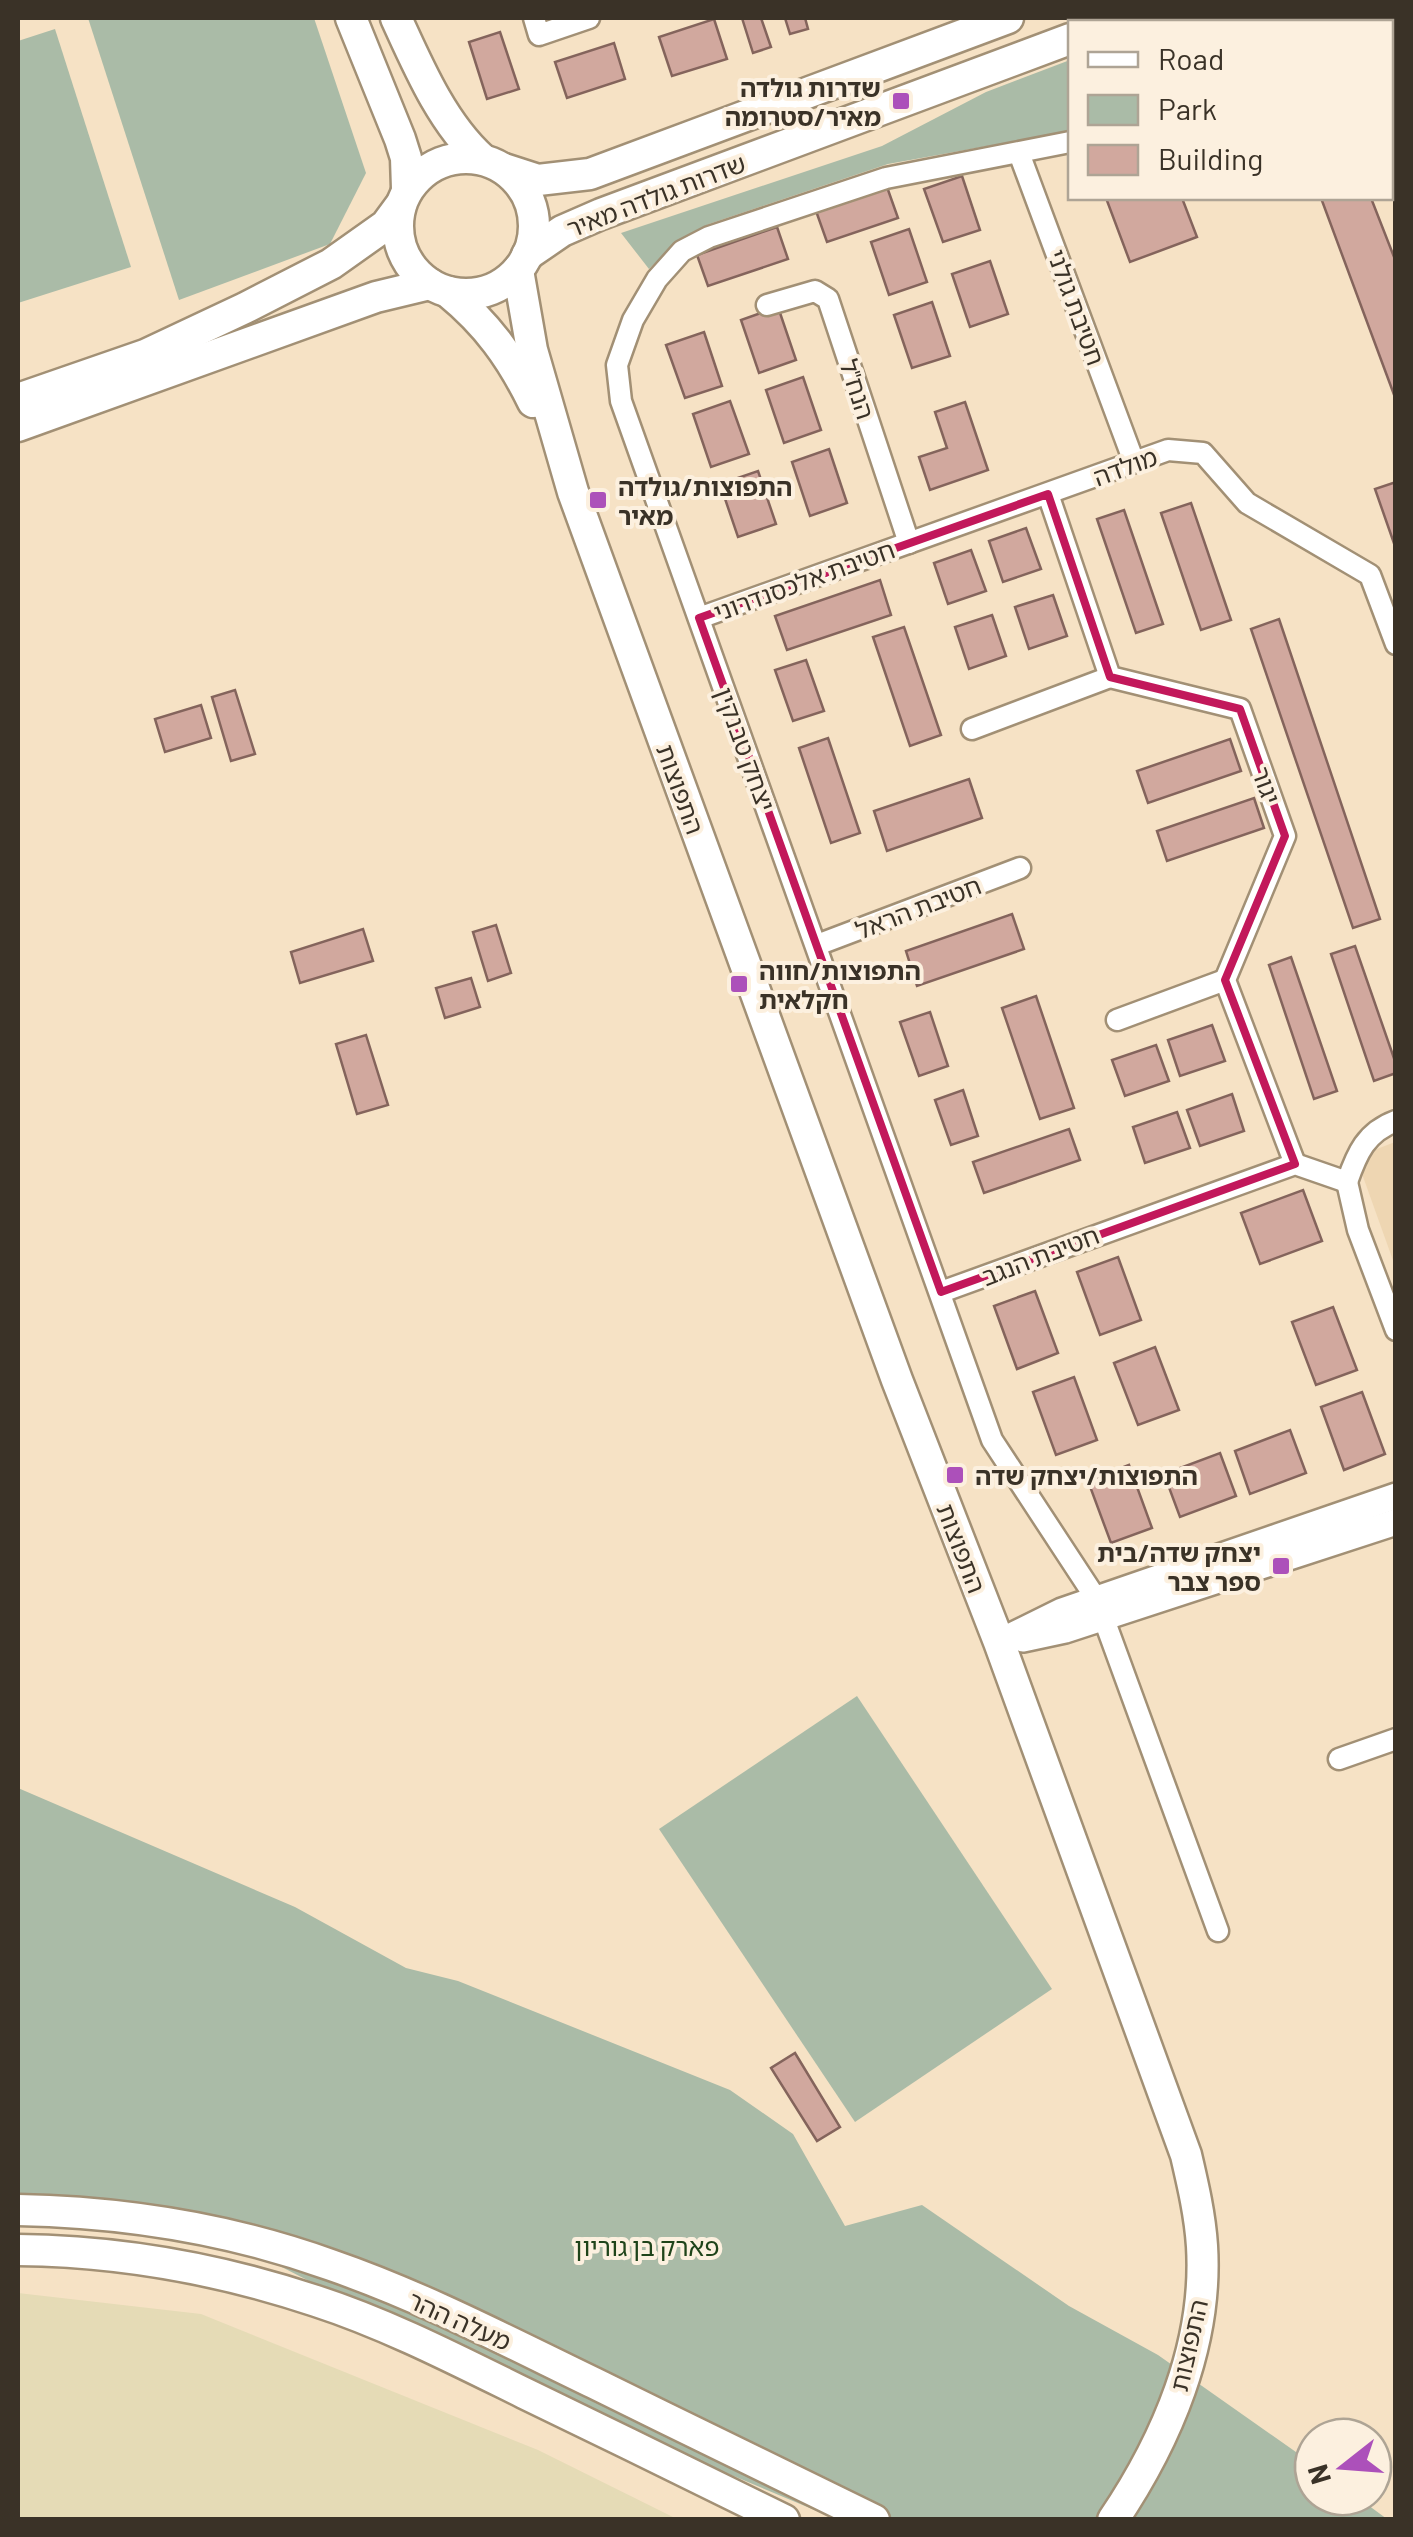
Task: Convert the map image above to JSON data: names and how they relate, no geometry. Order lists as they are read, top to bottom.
{
  "streets": {
    "main road": ["שדרות גולדה מאיר", "התפוצות", "מעלה ההר"],
    "street": [
      "חטיבת גולני",
      "הנח\"ל",
      "מולדה",
      "חטיבת אלכסנדרוני",
      "יצחק טבנקין",
      "יגור",
      "חטיבת הראל",
      "חטיבת הנגב"
    ]
  },
  "crossings": [
    ["שדרות גולדה מאיר", "התפוצות"],
    ["חטיבת גולני", "מולדה"],
    ["חטיבת גולני", "יצחק טבנקין"],
    ["הנח\"ל", "מולדה"],
    ["הנח\"ל", "חטיבת אלכסנדרוני"],
    ["מולדה", "חטיבת אלכסנדרוני"],
    ["חטיבת אלכסנדרוני", "יצחק טבנקין"],
    ["יצחק טבנקין", "חטיבת הראל"],
    ["יצחק טבנקין", "חטיבת הנגב"]
  ],
  "parks": ["פארק בן גוריון"],
  "places": {
    "transit": [
      "שדרות גולדה מאיר/סטרומה",
      "התפוצות/גולדה מאיר",
      "התפוצות/חווה חקלאית",
      "התפוצות/יצחק שדה",
      "יצחק שדה/בית ספר צבר"
    ]
  },
  "legend": ["Road", "Park", "Building"],
  "north": "left"
}
